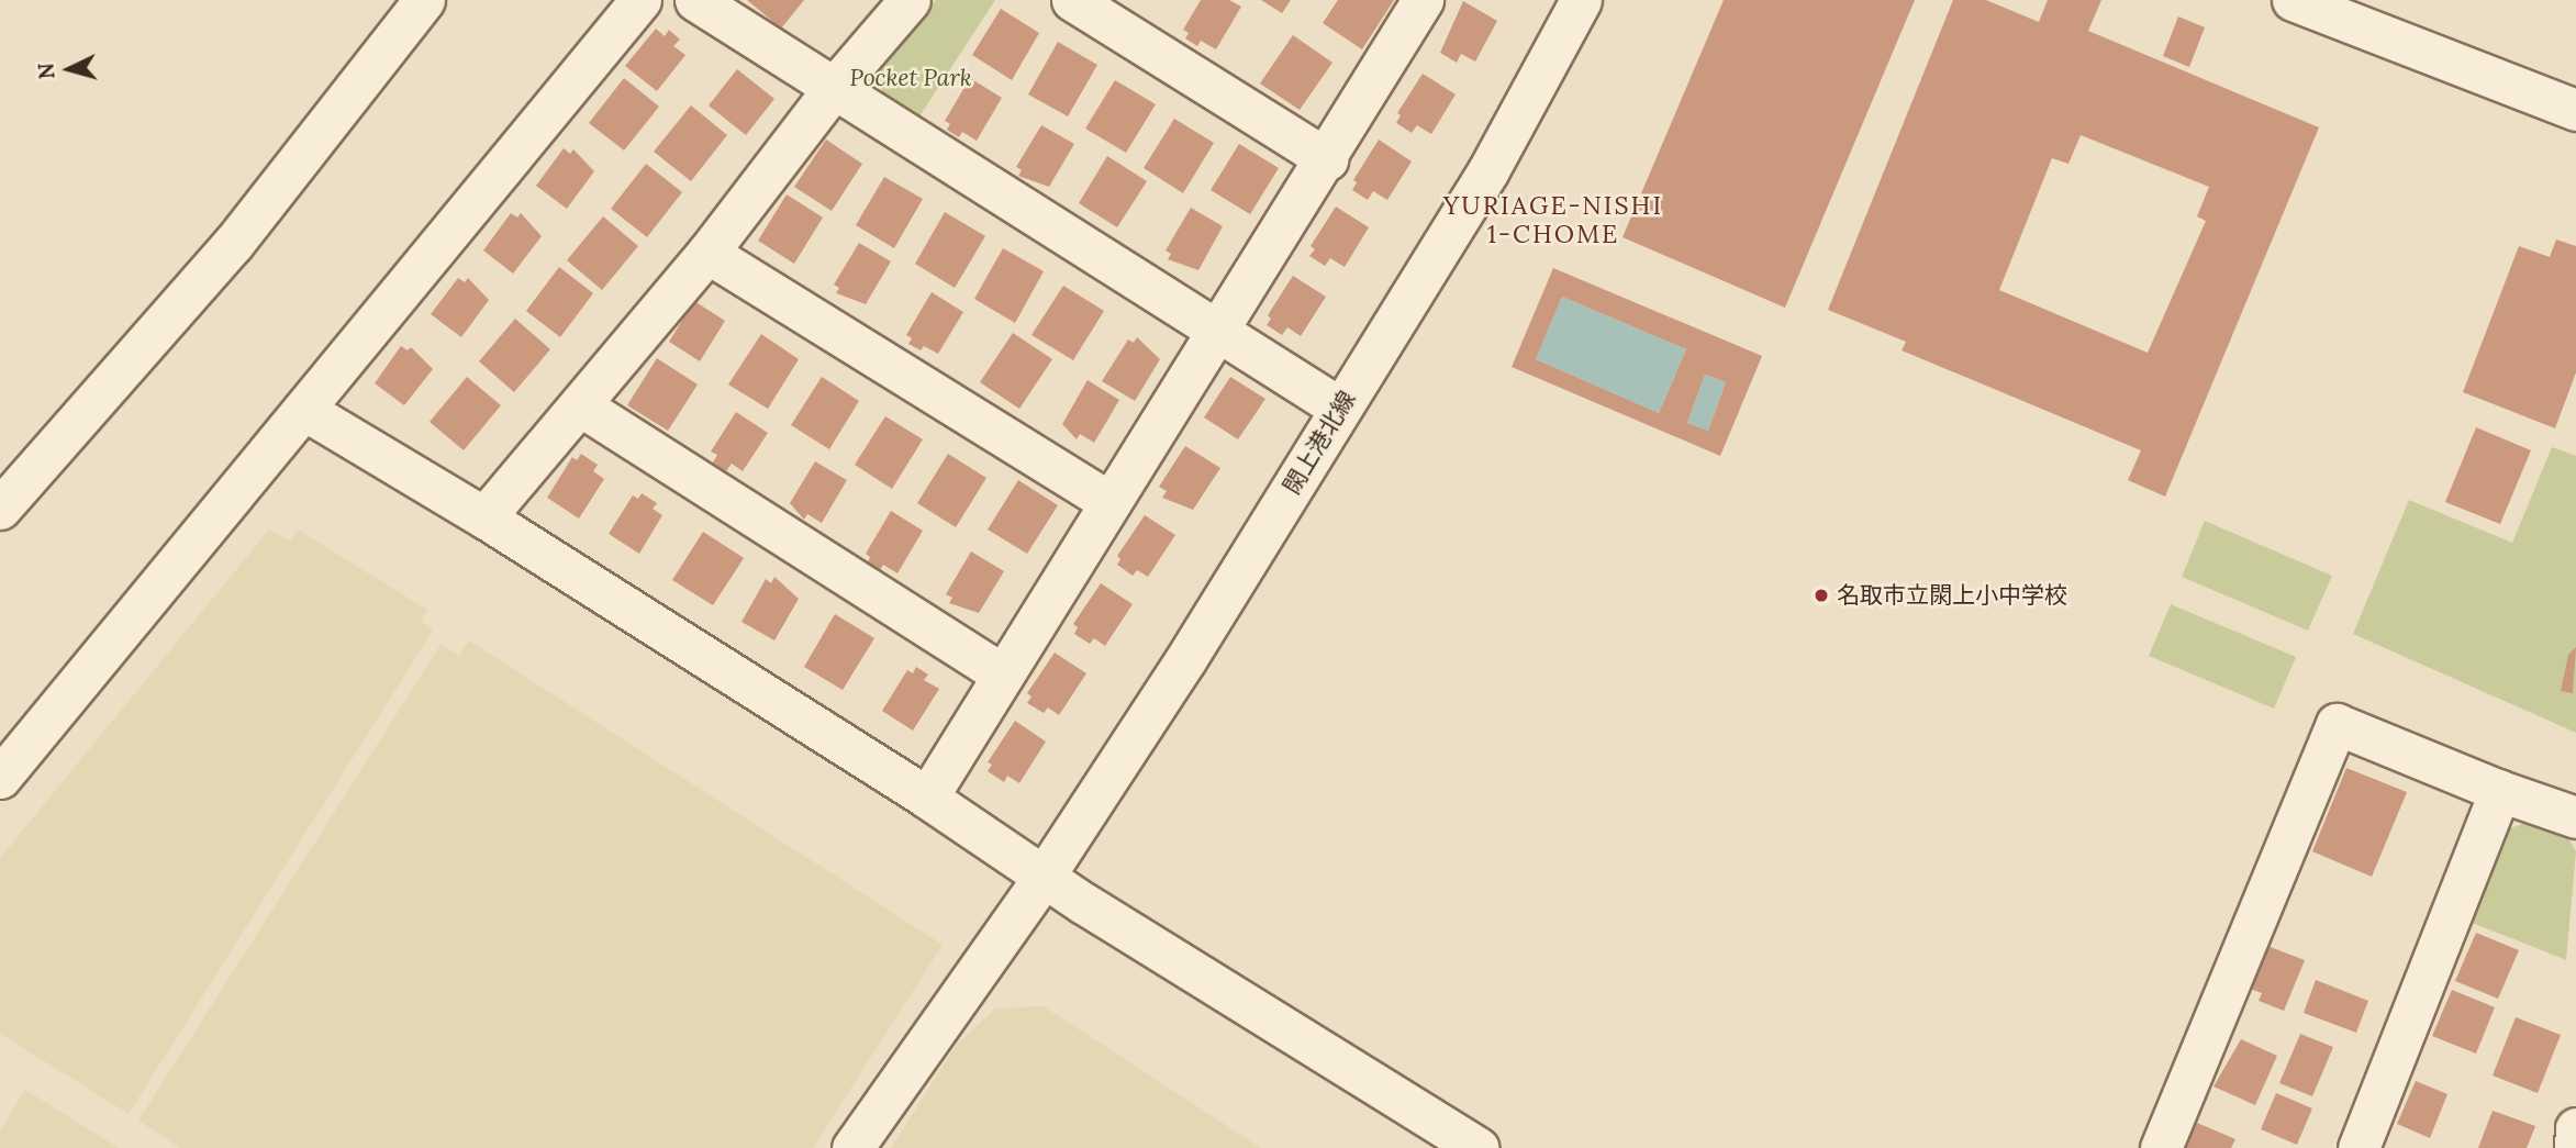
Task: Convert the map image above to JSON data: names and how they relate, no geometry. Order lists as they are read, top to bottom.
{
  "streets": {
    "street": ["閖上港北線"]
  },
  "districts": ["YURIAGE-NISHI 1-CHOME"],
  "parks": ["Pocket Park"],
  "places": ["名取市立閖上小中学校"],
  "north": "left"
}
